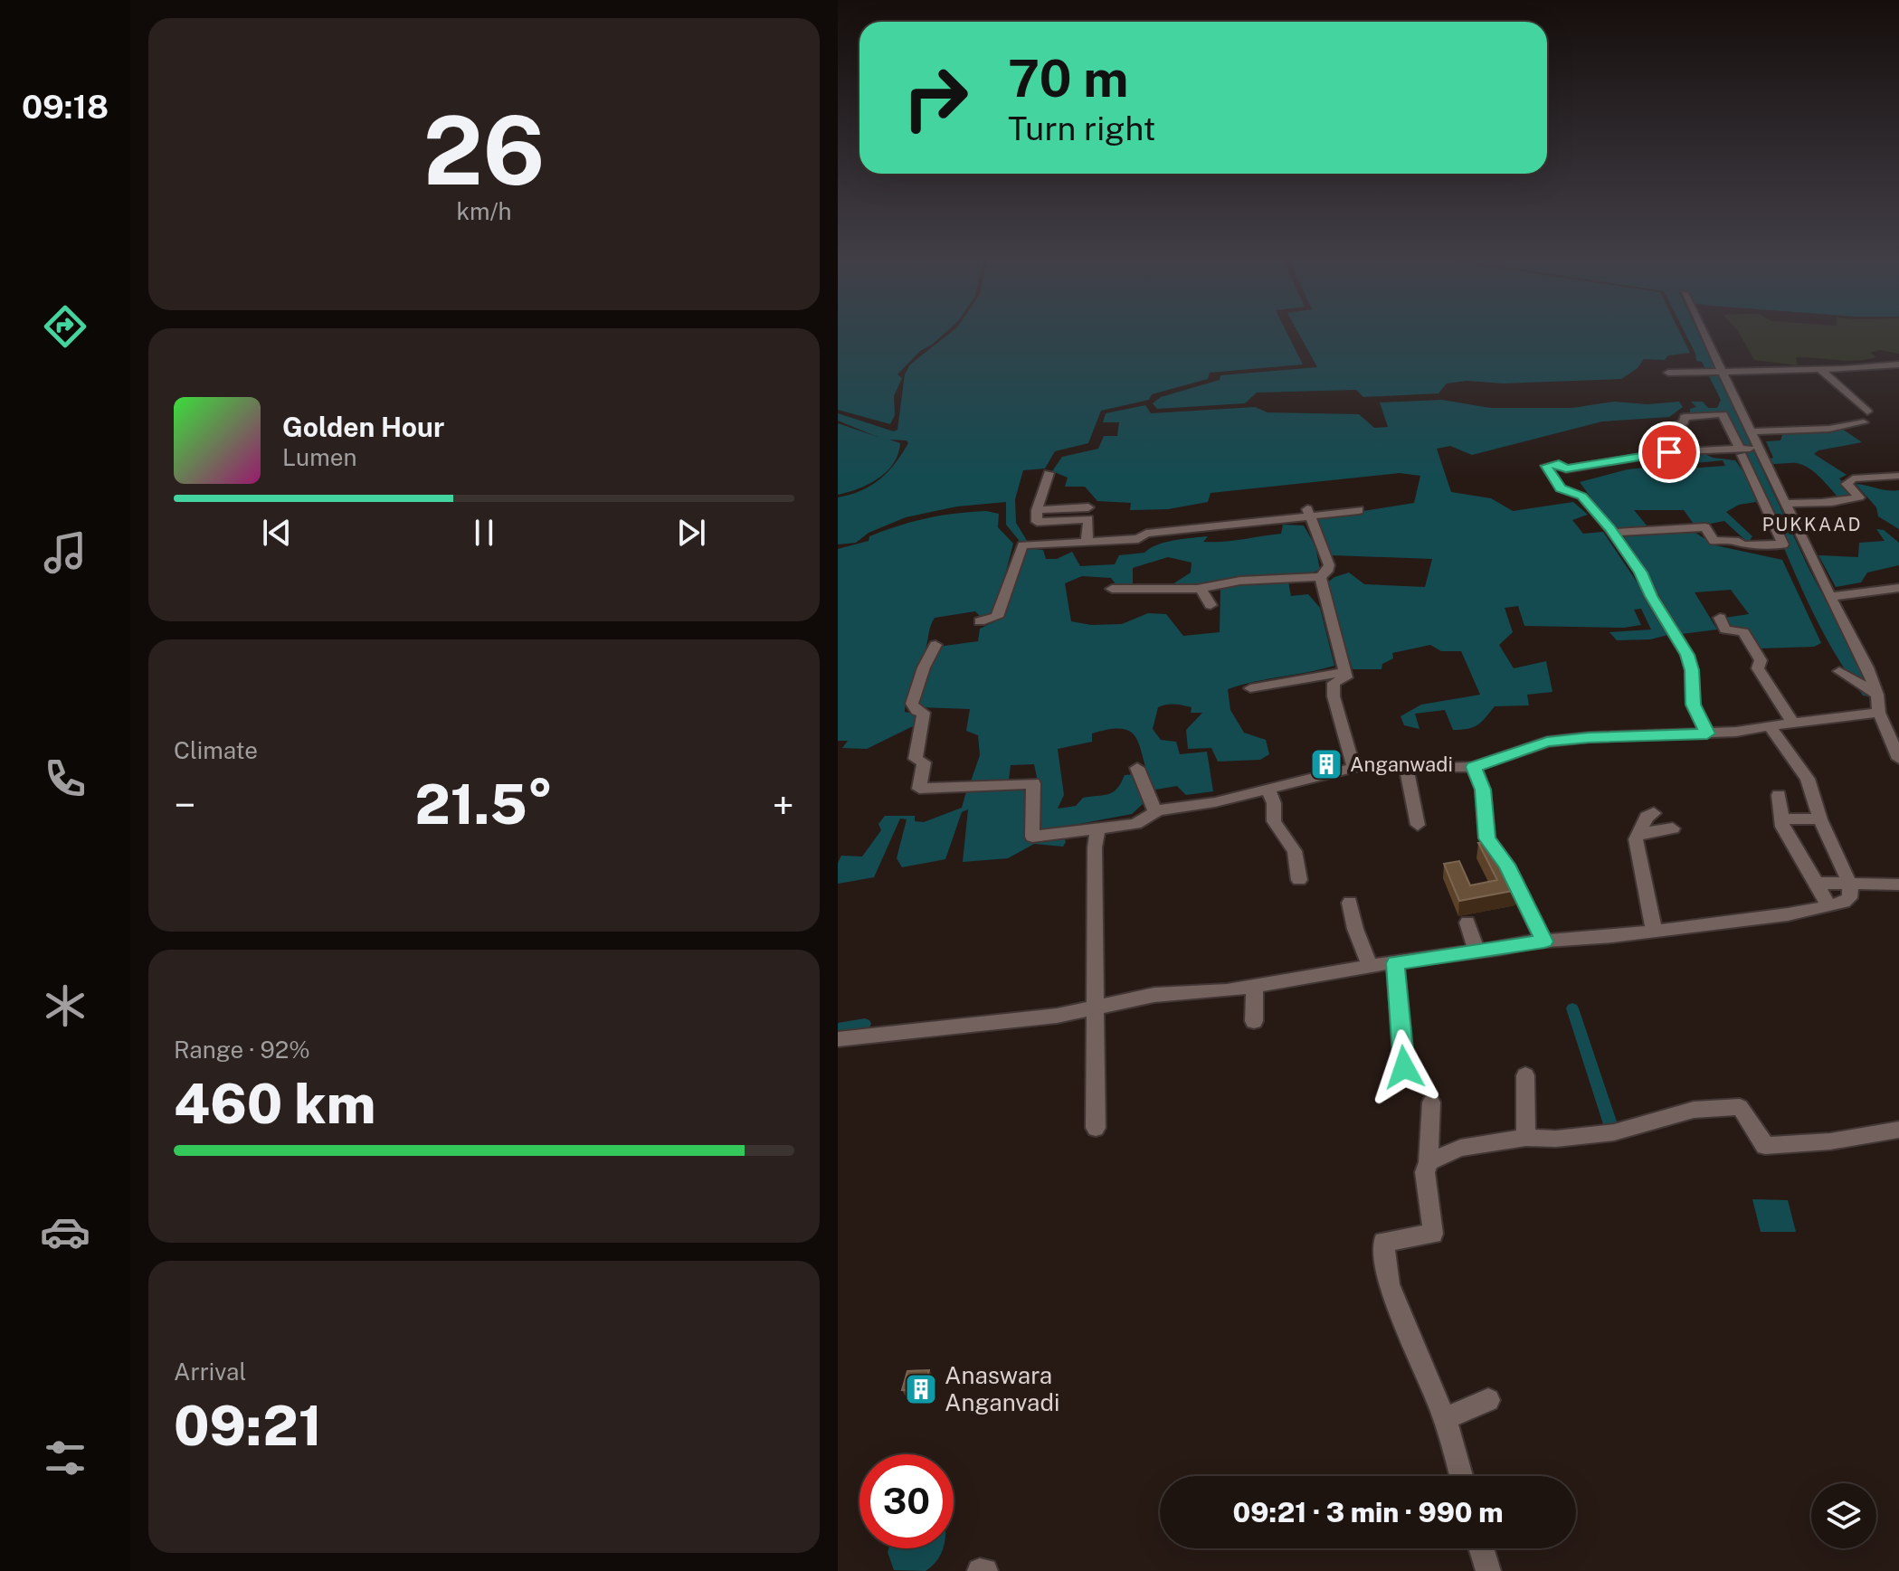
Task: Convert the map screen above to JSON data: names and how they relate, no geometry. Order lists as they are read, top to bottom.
{
  "districts": ["PUKKAAD"],
  "places": {
    "building": ["Anganwadi", "Anaswara Anganvadi"]
  },
  "page": {
    "tabs": "09:18",
    "tile": [
      ["26", "km/h"],
      "Climate",
      ["Range · 92%", "460 km"],
      ["Arrival", "09:21"]
    ],
    "turn": ["70 m", "Turn right"],
    "song": ["Golden Hour", "Lumen"],
    "heat": ["−", "21.5°", "+"],
    "limit": "30",
    "trip": "09:21 · 3 min · 990 m"
  }
}
